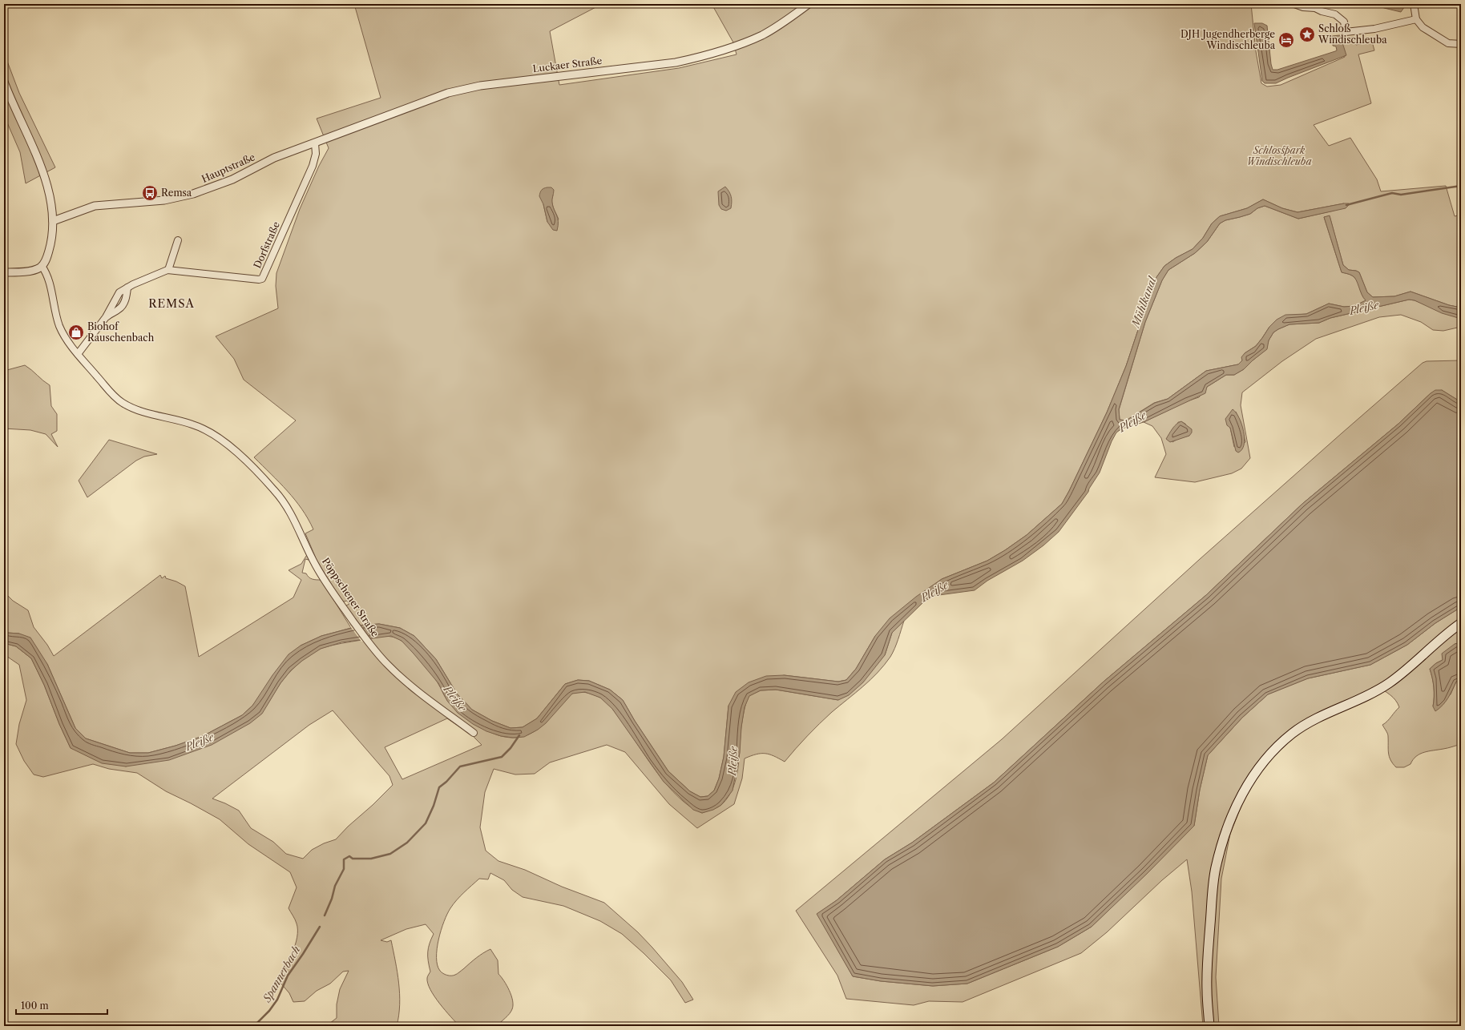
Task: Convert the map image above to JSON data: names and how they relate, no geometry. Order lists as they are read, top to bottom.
{
  "streets": {
    "street": [
      "Luckaer Straße",
      "Hauptstraße",
      "Dorfstraße",
      "Pöppschener Straße"
    ]
  },
  "crossings": [
    ["Luckaer Straße", "Hauptstraße"],
    ["Hauptstraße", "Dorfstraße"],
    ["Dorfstraße", "Pöppschener Straße"]
  ],
  "districts": ["REMSA"],
  "water": ["Mühlkanal", "Pleiße", "Spannerbach"],
  "parks": ["Schlosspark Windischleuba"],
  "places": {
    "place": ["Schloß Windischleuba"],
    "hotel": ["DJH Jugendherberge Windischleuba"],
    "bus stop": ["Remsa"],
    "shop": ["Biohof Rauschenbach"]
  },
  "scale_bar": "100 m"
}
